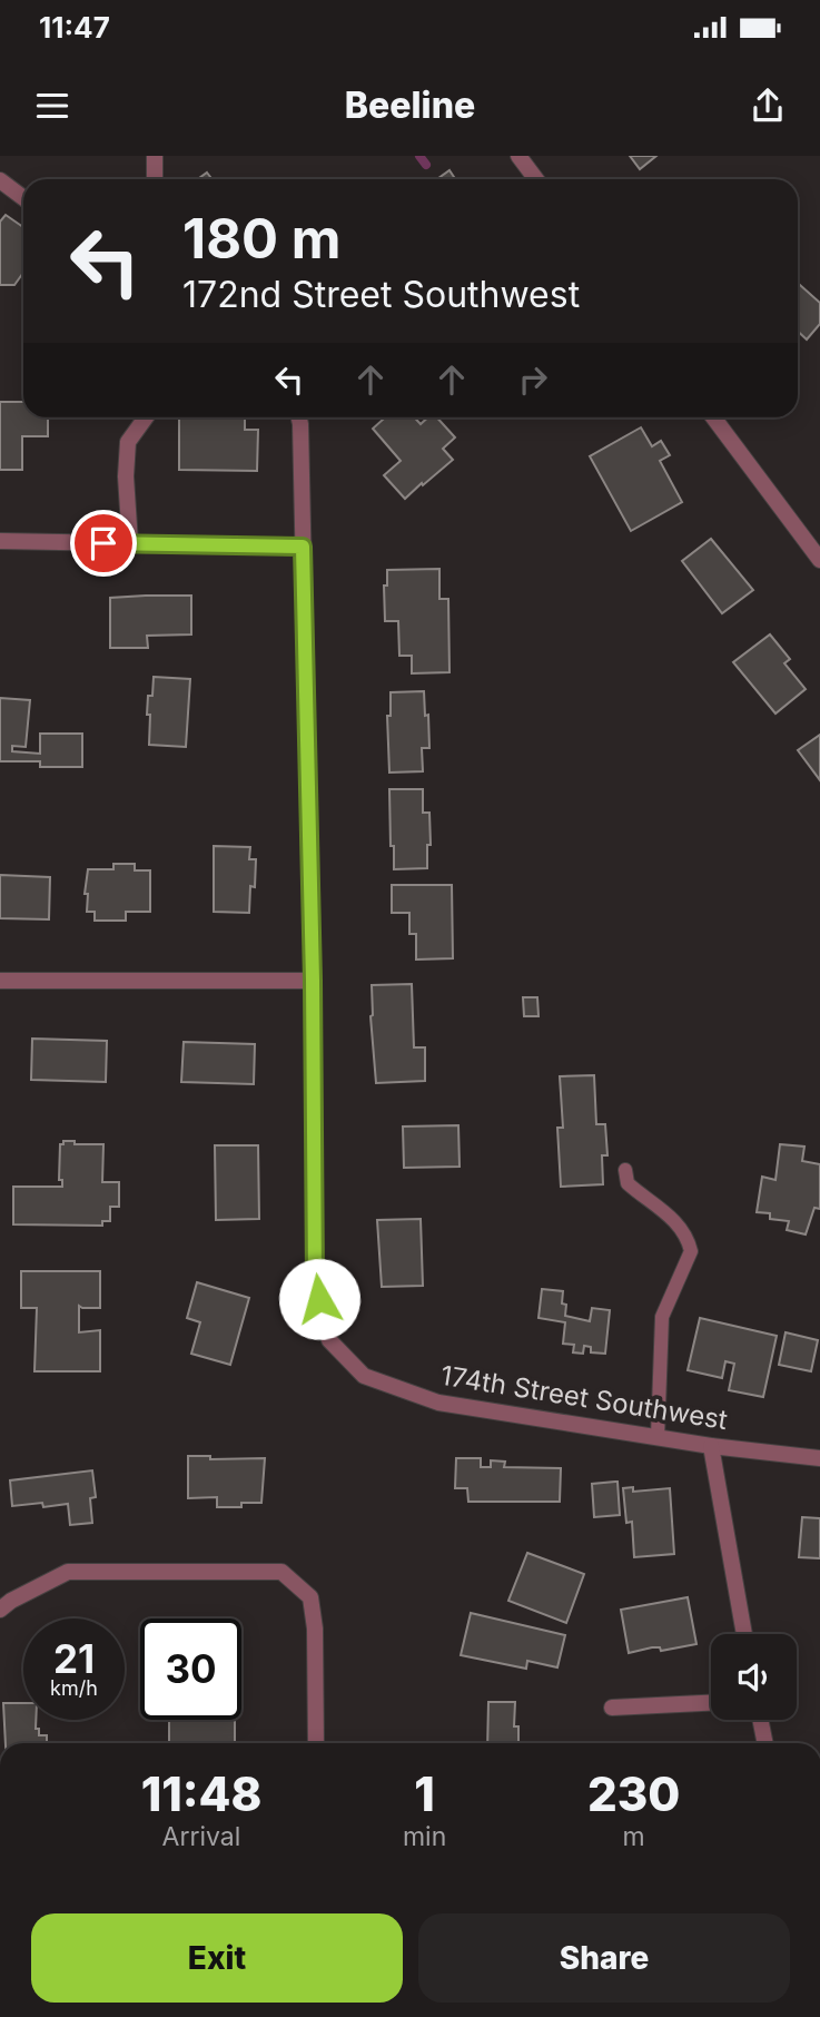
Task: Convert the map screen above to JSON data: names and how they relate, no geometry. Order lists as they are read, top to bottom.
{
  "streets": {
    "street": ["174th Street Southwest"]
  },
  "page": {
    "status": "11:47",
    "header": "Beeline",
    "turn": ["180 m", "172nd Street Southwest"],
    "speed": "21 km/h",
    "limit": "30",
    "eta": [
      "11:48",
      "Arrival",
      "1",
      "min",
      "230",
      "m"
    ],
    "buttons": ["Exit", "Share"]
  }
}
